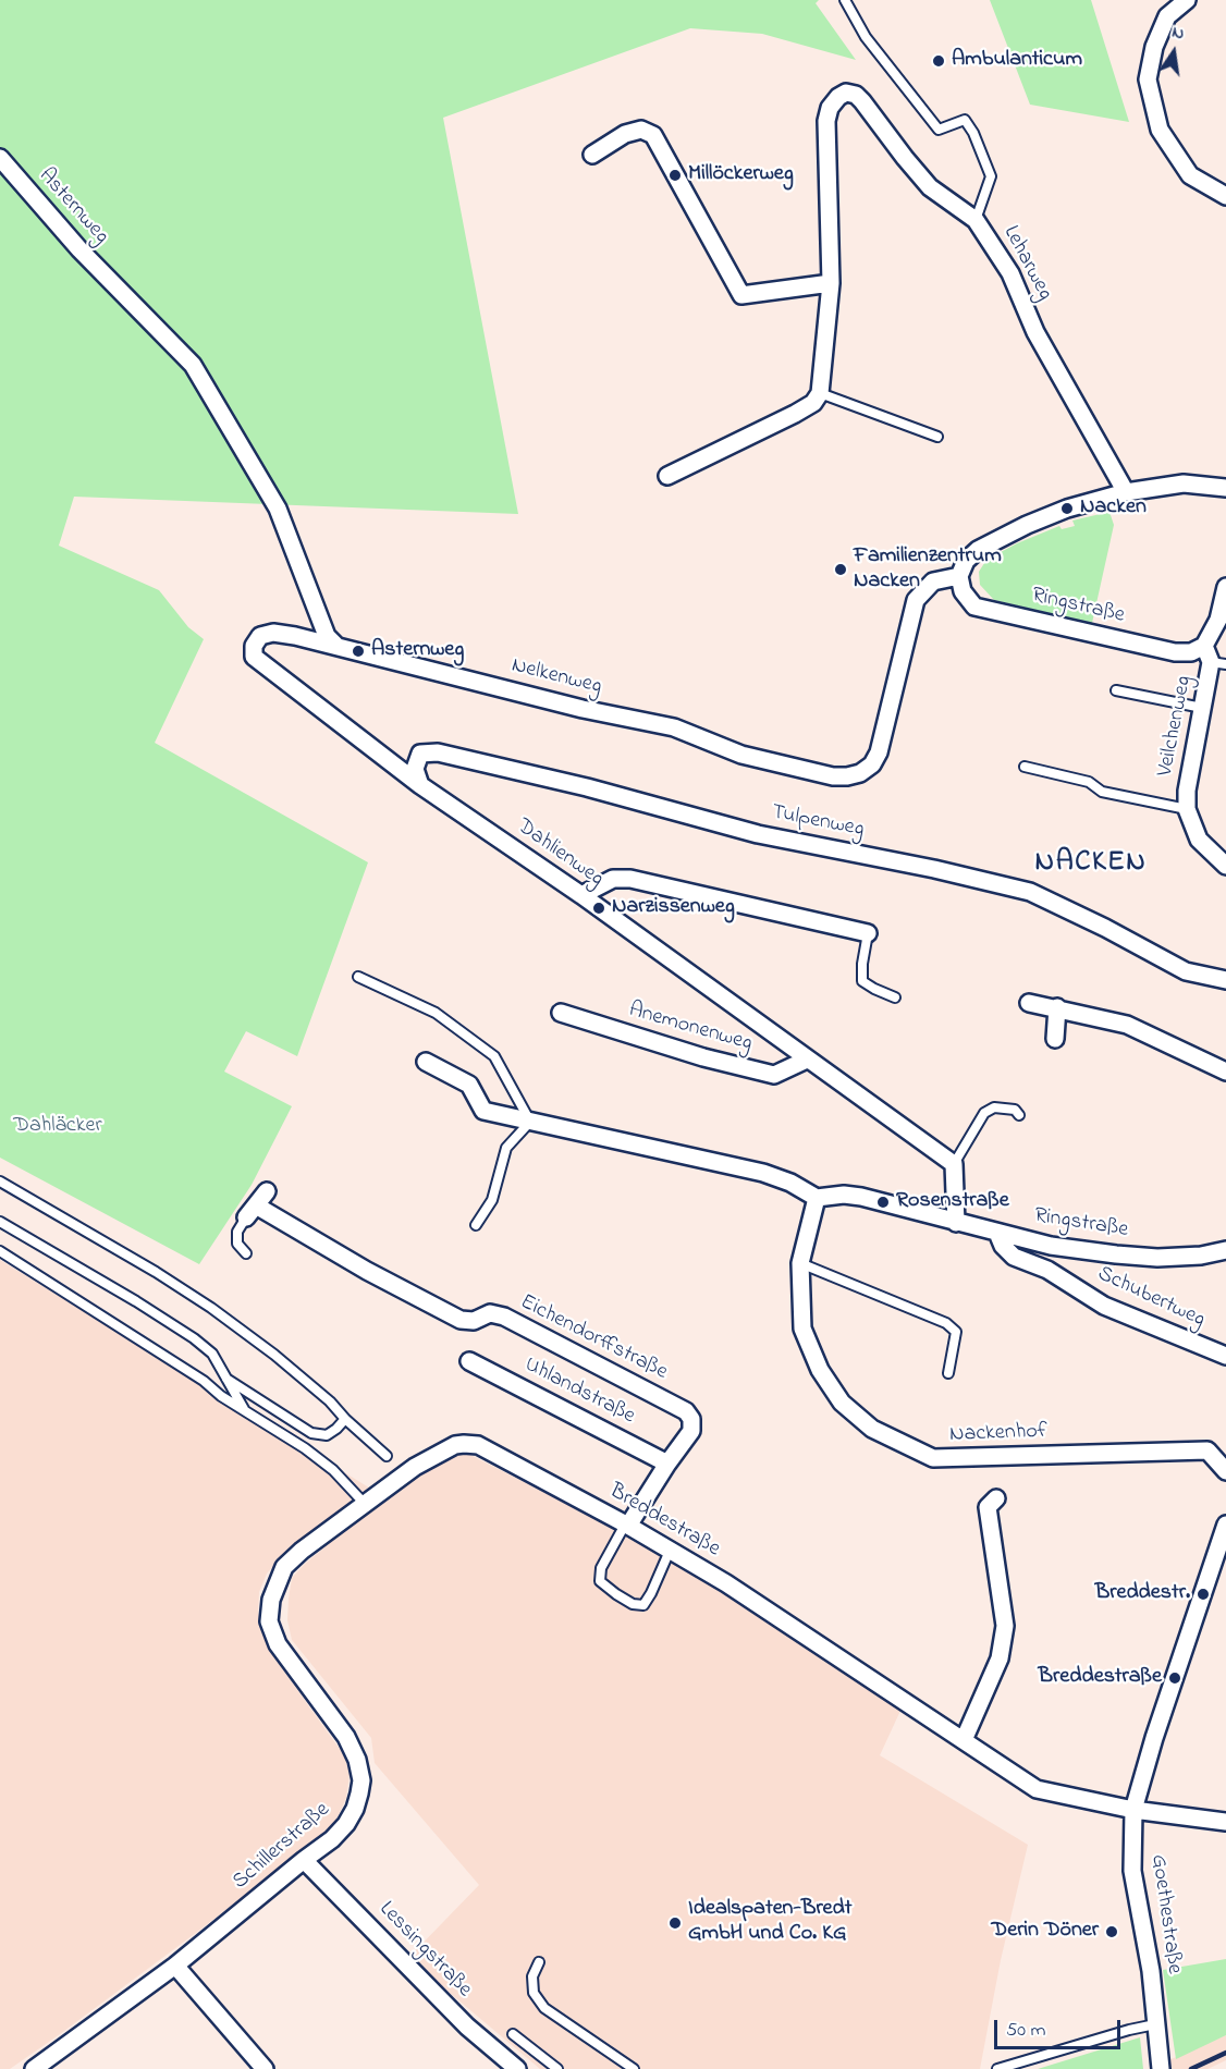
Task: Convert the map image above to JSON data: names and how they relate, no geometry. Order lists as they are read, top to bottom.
{
  "streets": {
    "street": [
      "Asternweg",
      "Leharweg",
      "Ringstraße",
      "Nelkenweg",
      "Veilchenweg",
      "Tulpenweg",
      "Dahlienweg",
      "Anemonenweg",
      "Schubertweg",
      "Eichendorffstraße",
      "Uhlandstraße",
      "Nackenhof",
      "Breddestraße",
      "Schillerstraße",
      "Goethestraße",
      "Lessingstraße"
    ]
  },
  "crossings": [
    ["Asternweg", "Nelkenweg"],
    ["Ringstraße", "Nelkenweg"],
    ["Ringstraße", "Veilchenweg"],
    ["Ringstraße", "Schubertweg"],
    ["Ringstraße", "Nackenhof"],
    ["Nelkenweg", "Dahlienweg"],
    ["Tulpenweg", "Dahlienweg"],
    ["Dahlienweg", "Anemonenweg"],
    ["Eichendorffstraße", "Uhlandstraße"],
    ["Eichendorffstraße", "Breddestraße"],
    ["Breddestraße", "Schillerstraße"],
    ["Breddestraße", "Goethestraße"],
    ["Schillerstraße", "Lessingstraße"]
  ],
  "districts": ["NACKEN"],
  "parks": ["Dahläcker"],
  "places": [
    "Ambulanticum",
    "Millöckerweg",
    "Nacken",
    "Familienzentrum Nacken",
    "Asternweg",
    "Narzissenweg",
    "Rosenstraße",
    "Breddestr.",
    "Breddestraße",
    "Idealspaten-Bredt GmbH und Co. KG",
    "Derin Döner"
  ],
  "scale_bar": "50 m",
  "north": "top"
}
